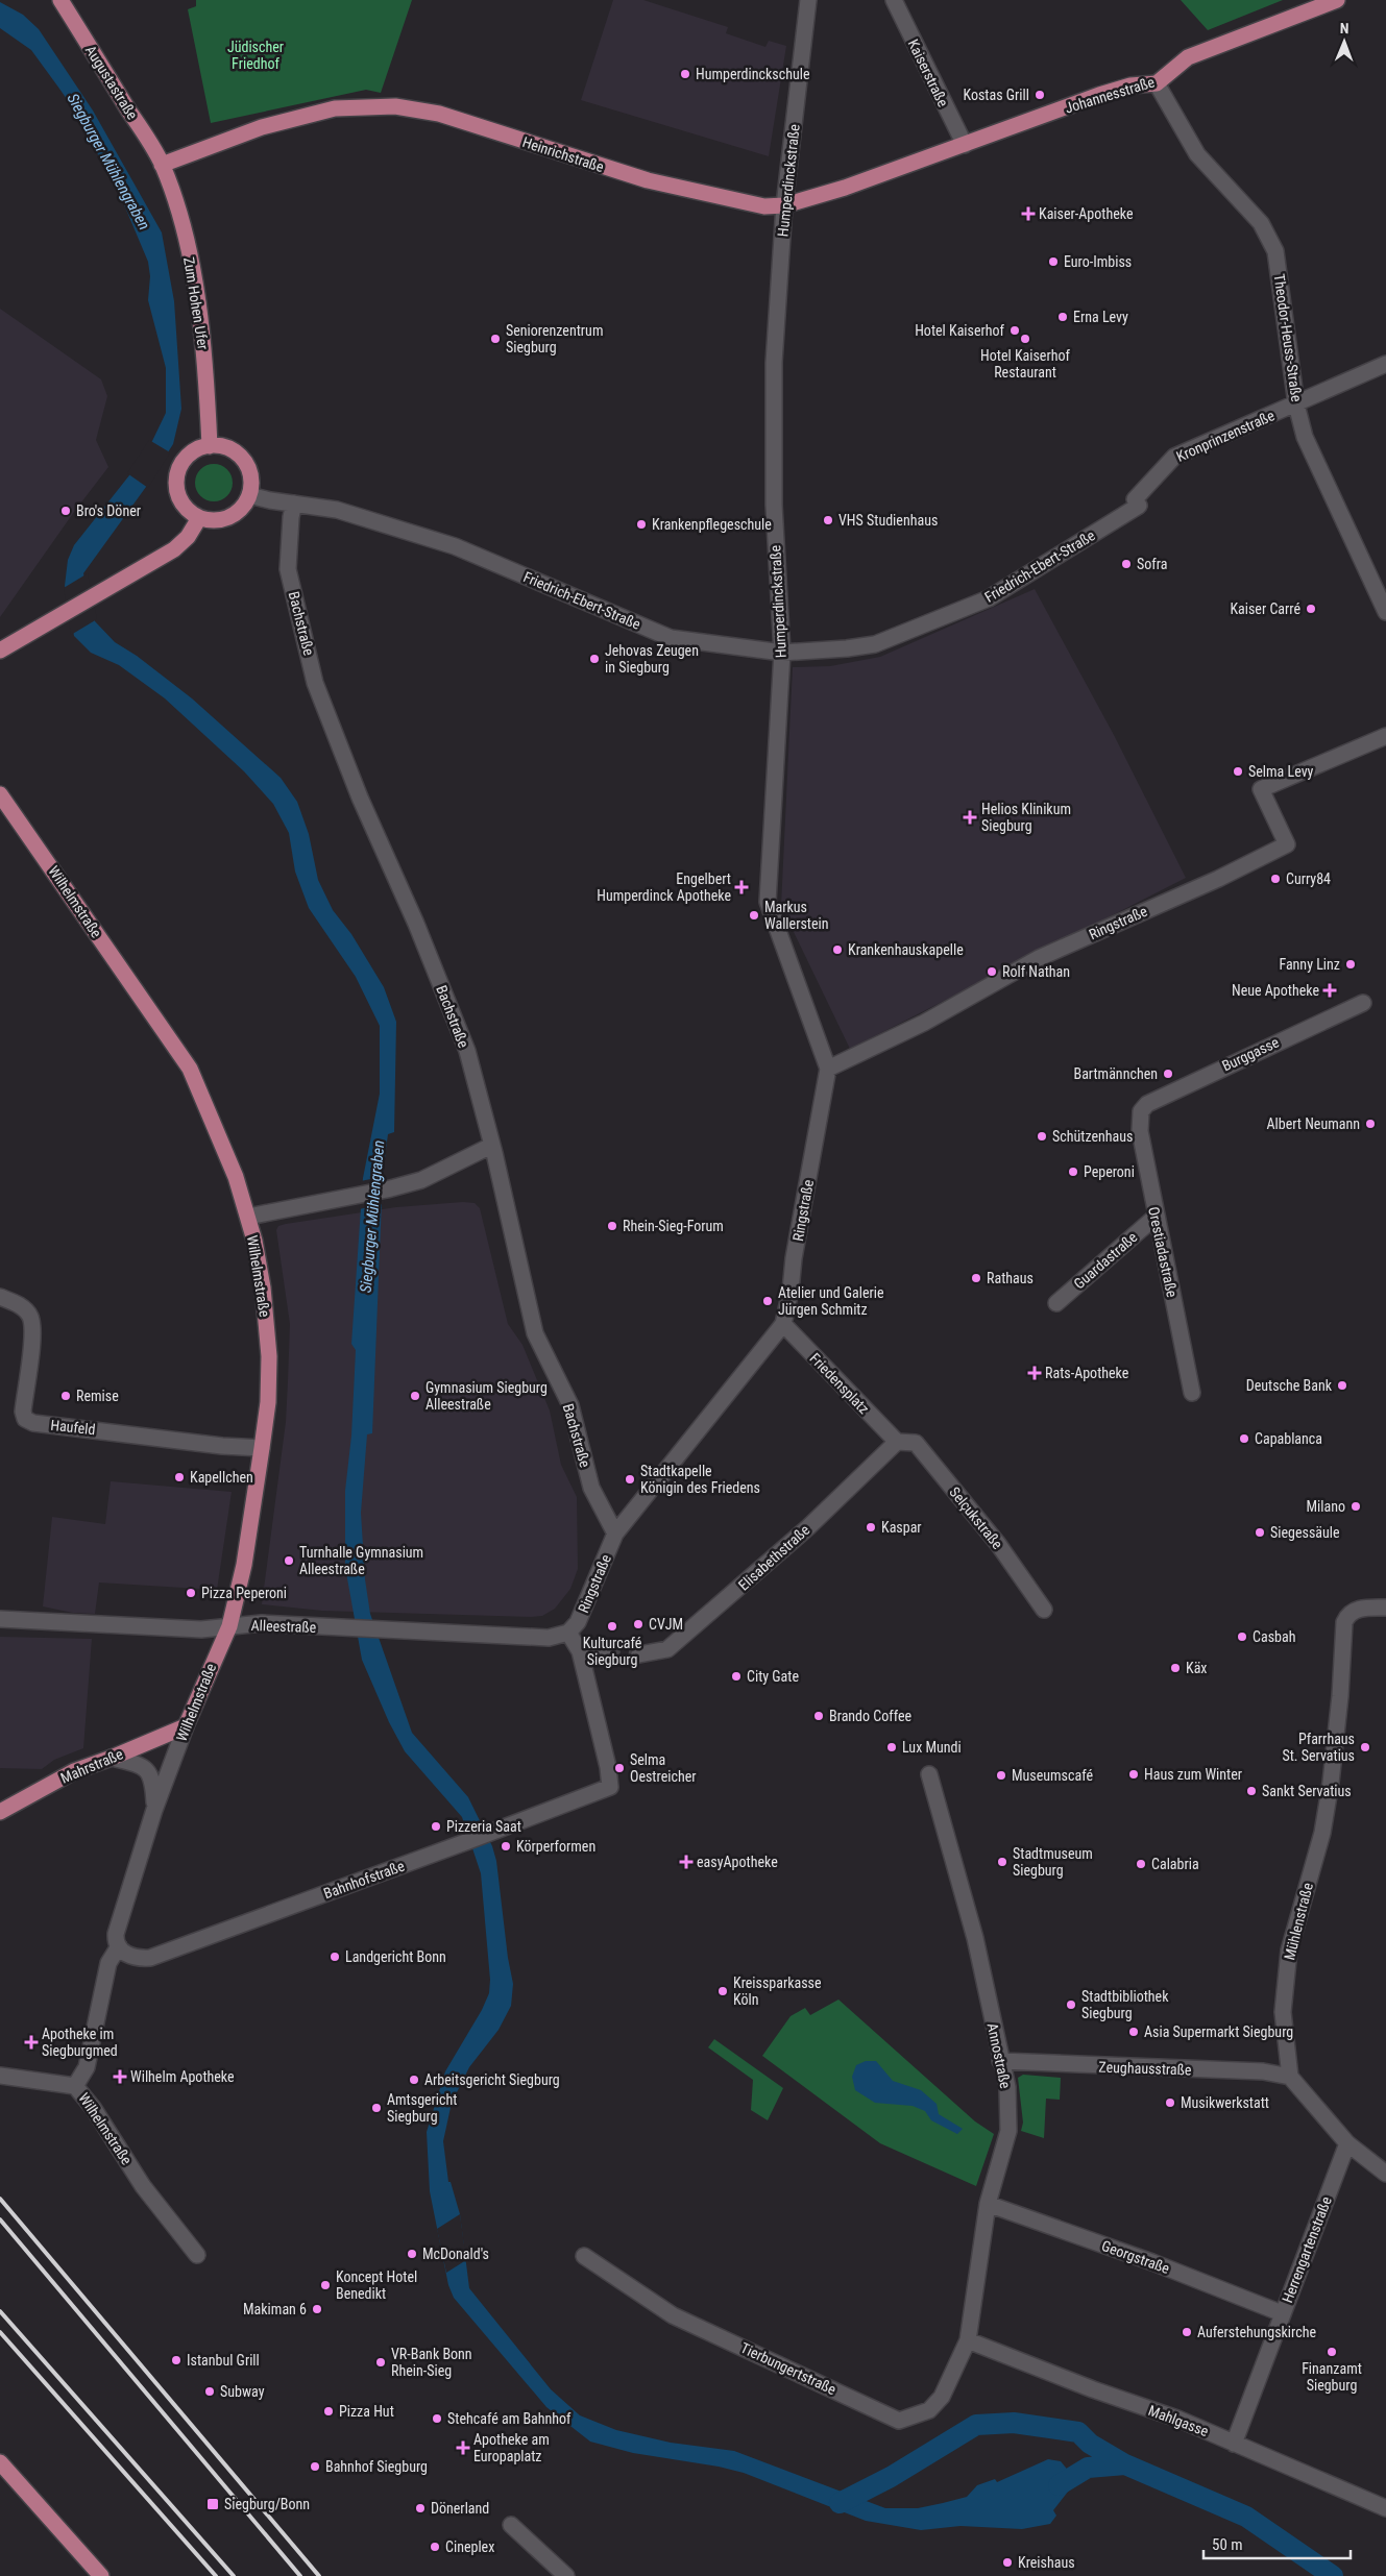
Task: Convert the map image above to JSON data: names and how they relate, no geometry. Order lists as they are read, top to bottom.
{
  "streets": {
    "main road": [
      "Augustastraße",
      "Johannesstraße",
      "Heinrichstraße",
      "Zum Hohen Ufer",
      "Wilhelmstraße",
      "Mahrstraße"
    ],
    "street": [
      "Kaiserstraße",
      "Humperdinckstraße",
      "Theodor-Heuss-Straße",
      "Kronprinzenstraße",
      "Friedrich-Ebert-Straße",
      "Bachstraße",
      "Ringstraße",
      "Burggasse",
      "Orestiadastraße",
      "Guardastraße",
      "Friedensplatz",
      "Haufeld",
      "Selçukstraße",
      "Elisabethstraße",
      "Alleestraße",
      "Bahnhofstraße",
      "Mühlenstraße",
      "Annostraße",
      "Zeughausstraße",
      "Herrengartenstraße",
      "Georgstraße",
      "Tierbungertstraße",
      "Mahlgasse"
    ]
  },
  "crossings": [
    ["Kaiserstraße", "Johannesstraße"],
    ["Kaiserstraße", "Heinrichstraße"],
    ["Augustastraße", "Heinrichstraße"],
    ["Augustastraße", "Zum Hohen Ufer"],
    ["Johannesstraße", "Heinrichstraße"],
    ["Johannesstraße", "Theodor-Heuss-Straße"],
    ["Heinrichstraße", "Humperdinckstraße"],
    ["Heinrichstraße", "Zum Hohen Ufer"],
    ["Humperdinckstraße", "Friedrich-Ebert-Straße"],
    ["Humperdinckstraße", "Ringstraße"],
    ["Zum Hohen Ufer", "Friedrich-Ebert-Straße"],
    ["Theodor-Heuss-Straße", "Kronprinzenstraße"],
    ["Kronprinzenstraße", "Friedrich-Ebert-Straße"],
    ["Friedrich-Ebert-Straße", "Bachstraße"],
    ["Bachstraße", "Ringstraße"],
    ["Wilhelmstraße", "Haufeld"],
    ["Wilhelmstraße", "Alleestraße"],
    ["Wilhelmstraße", "Mahrstraße"],
    ["Wilhelmstraße", "Bahnhofstraße"],
    ["Ringstraße", "Friedensplatz"],
    ["Ringstraße", "Alleestraße"],
    ["Burggasse", "Orestiadastraße"],
    ["Orestiadastraße", "Guardastraße"],
    ["Friedensplatz", "Selçukstraße"],
    ["Friedensplatz", "Elisabethstraße"],
    ["Selçukstraße", "Elisabethstraße"],
    ["Mühlenstraße", "Zeughausstraße"],
    ["Annostraße", "Zeughausstraße"],
    ["Annostraße", "Georgstraße"],
    ["Annostraße", "Tierbungertstraße"],
    ["Annostraße", "Mahlgasse"],
    ["Herrengartenstraße", "Georgstraße"],
    ["Herrengartenstraße", "Mahlgasse"],
    ["Tierbungertstraße", "Mahlgasse"]
  ],
  "water": ["Siegburger Mühlengraben"],
  "parks": ["Jüdischer Friedhof"],
  "places": {
    "other": [
      "Humperdinckschule",
      "Kostas Grill",
      "Euro-Imbiss",
      "Erna Levy",
      "Hotel Kaiserhof",
      "Seniorenzentrum Siegburg",
      "Hotel Kaiserhof Restaurant",
      "Bro's Döner",
      "VHS Studienhaus",
      "Krankenpflegeschule",
      "Sofra",
      "Kaiser Carré",
      "Jehovas Zeugen in Siegburg",
      "Selma Levy",
      "Curry84",
      "Markus Wallerstein",
      "Krankenhauskapelle",
      "Fanny Linz",
      "Rolf Nathan",
      "Bartmännchen",
      "Albert Neumann",
      "Schützenhaus",
      "Peperoni",
      "Rhein-Sieg-Forum",
      "Rathaus",
      "Atelier und Galerie Jürgen Schmitz",
      "Deutsche Bank",
      "Remise",
      "Gymnasium Siegburg Alleestraße",
      "Capablanca",
      "Kapellchen",
      "Stadtkapelle Königin des Friedens",
      "Milano",
      "Kaspar",
      "Siegessäule",
      "Turnhalle Gymnasium Alleestraße",
      "Pizza Peperoni",
      "CVJM",
      "Kulturcafé Siegburg",
      "Casbah",
      "Käx",
      "City Gate",
      "Brando Coffee",
      "Lux Mundi",
      "Pfarrhaus St. Servatius",
      "Selma Oestreicher",
      "Haus zum Winter",
      "Museumscafé",
      "Sankt Servatius",
      "Pizzeria Saat",
      "Körperformen",
      "Stadtmuseum Siegburg",
      "Calabria",
      "Landgericht Bonn",
      "Kreissparkasse Köln",
      "Stadtbibliothek Siegburg",
      "Asia Supermarkt Siegburg",
      "Arbeitsgericht Siegburg",
      "Musikwerkstatt",
      "Amtsgericht Siegburg",
      "McDonald's",
      "Koncept Hotel Benedikt",
      "Makiman 6",
      "Auferstehungskirche",
      "Finanzamt Siegburg",
      "Istanbul Grill",
      "VR-Bank Bonn Rhein-Sieg",
      "Subway",
      "Pizza Hut",
      "Stehcafé am Bahnhof",
      "Bahnhof Siegburg",
      "Dönerland",
      "Cineplex",
      "Kreishaus"
    ],
    "health": [
      "Kaiser-Apotheke",
      "Helios Klinikum Siegburg",
      "Engelbert Humperdinck Apotheke",
      "Neue Apotheke",
      "Rats-Apotheke",
      "easyApotheke",
      "Apotheke im Siegburgmed",
      "Wilhelm Apotheke",
      "Apotheke am Europaplatz"
    ],
    "transit": ["Siegburg/Bonn"]
  },
  "scale_bar": "50 m",
  "north": "top"
}
